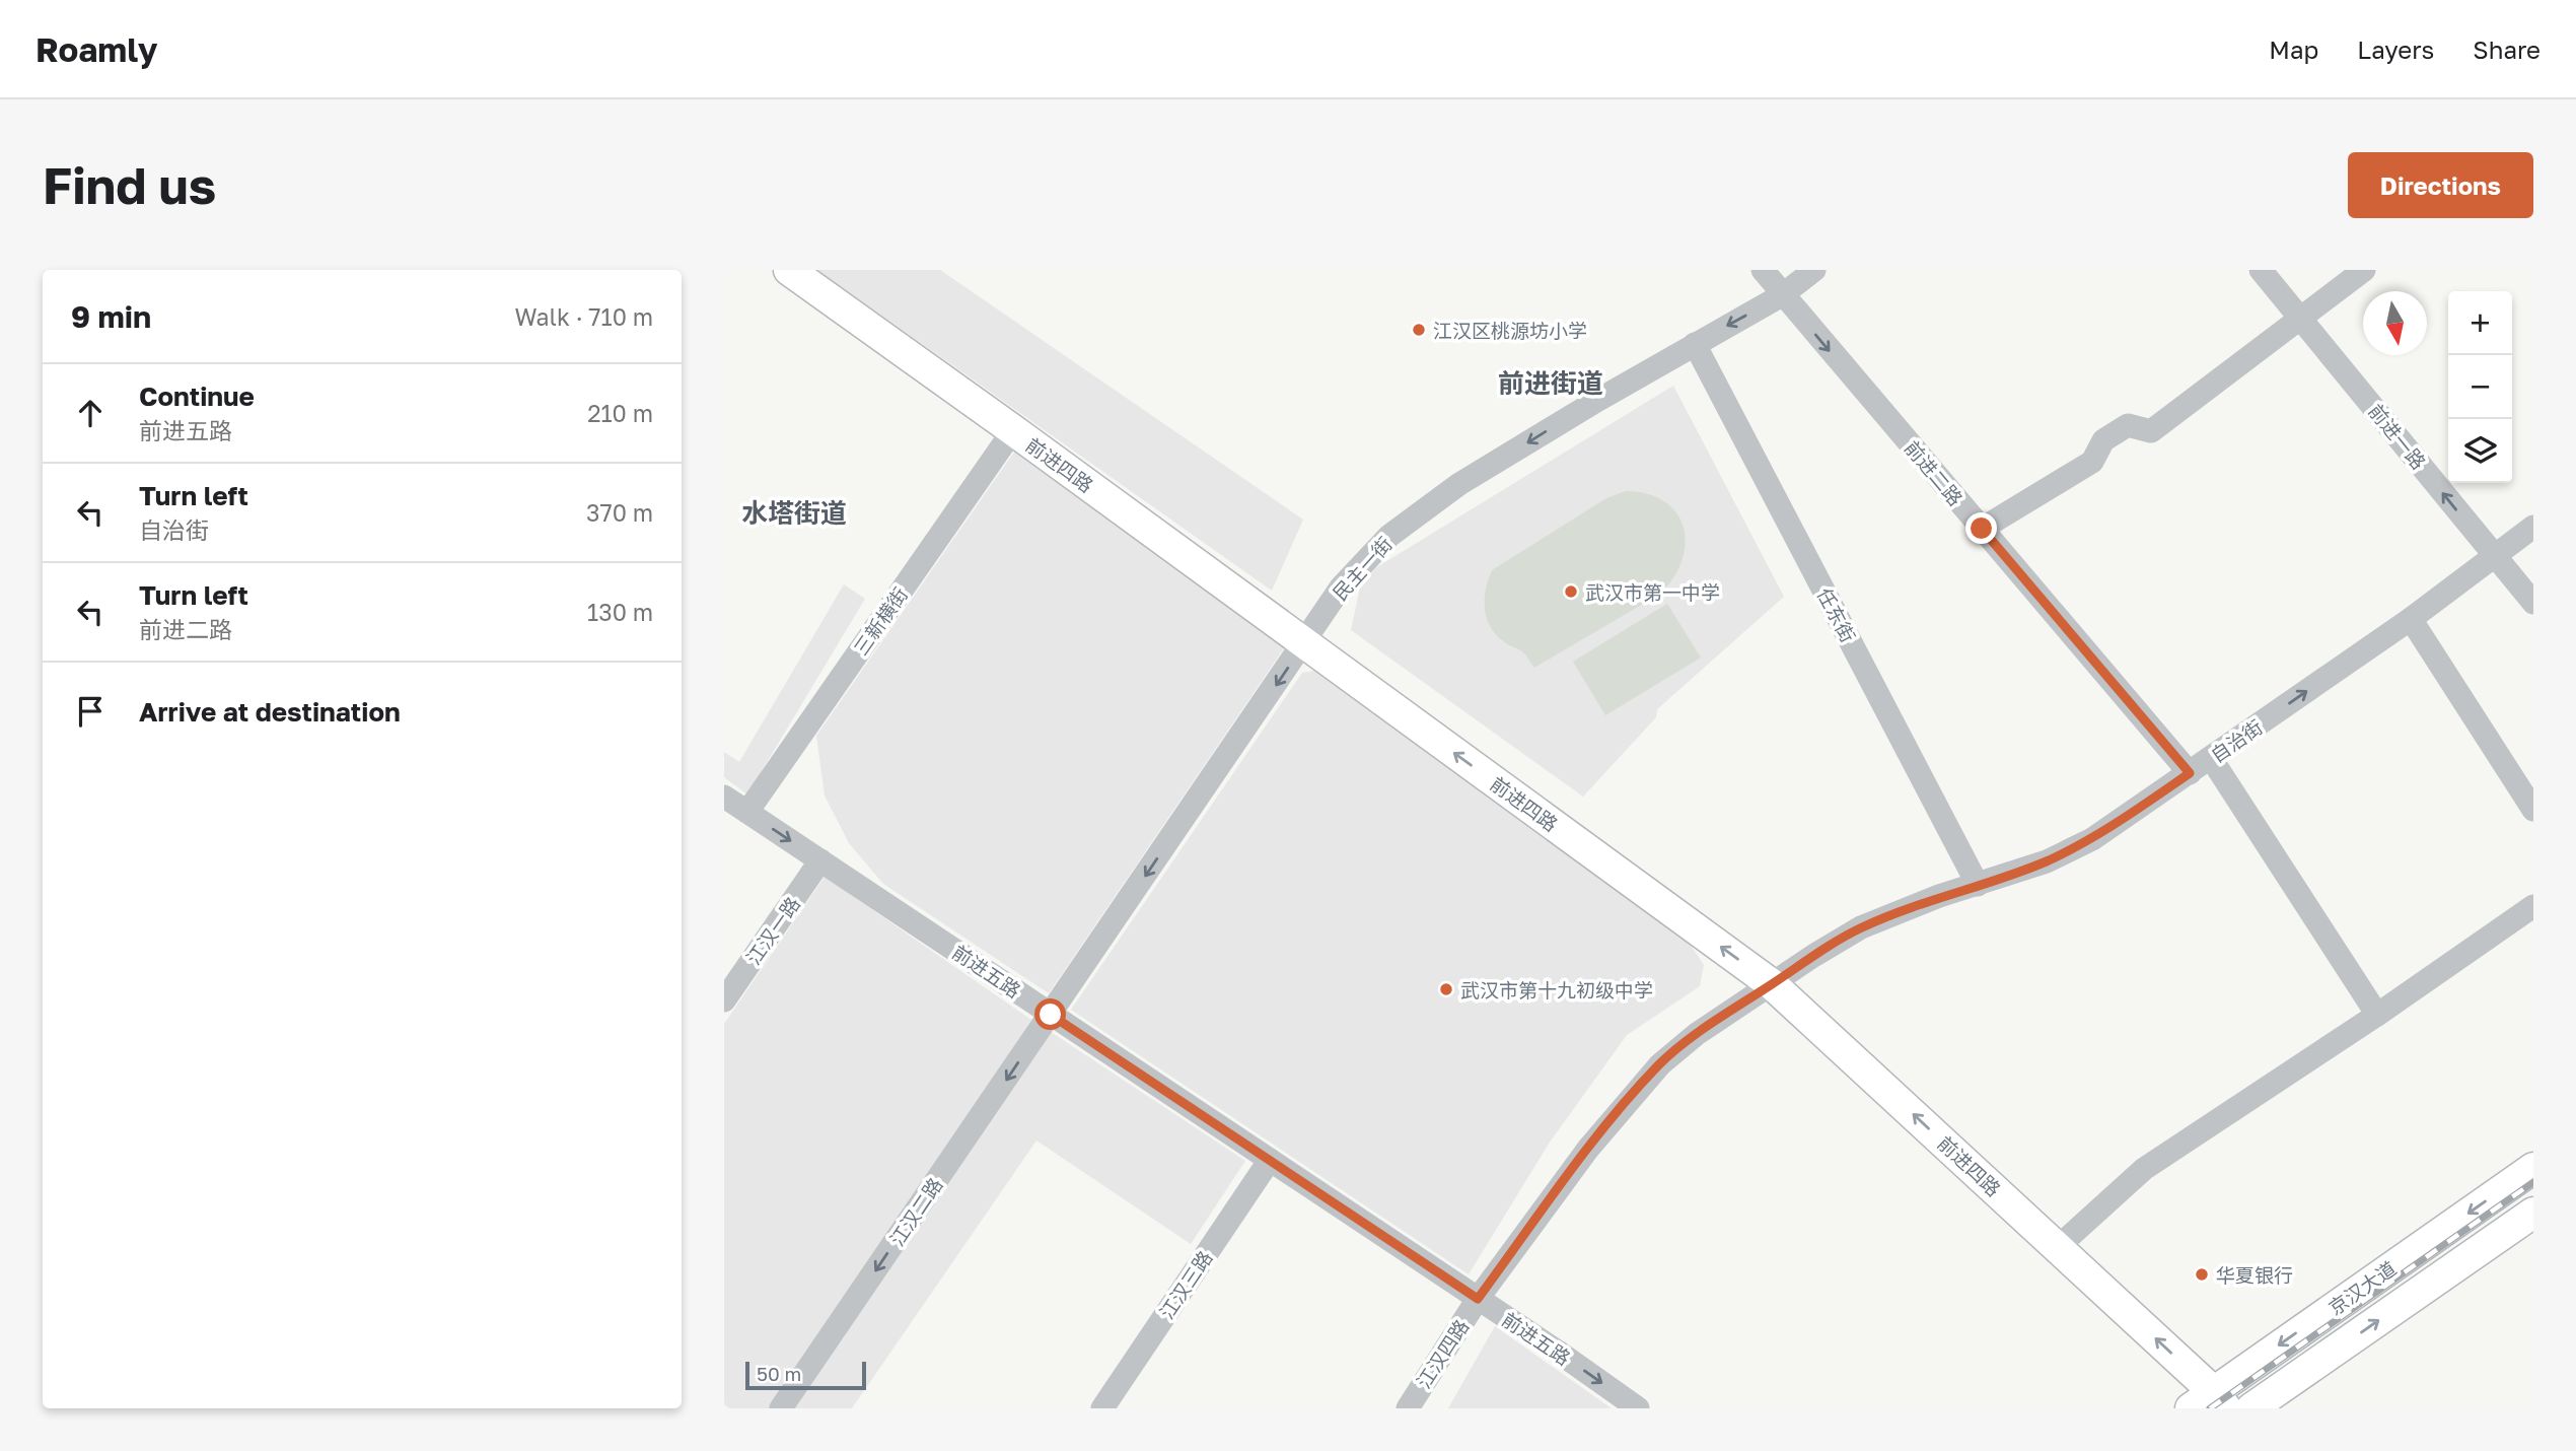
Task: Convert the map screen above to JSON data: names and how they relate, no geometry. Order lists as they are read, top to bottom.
{
  "streets": {
    "main road": ["前进四路", "京汉大道"],
    "street": [
      "前进一路",
      "前进二路",
      "民主一街",
      "任东街",
      "三新横街",
      "自治街",
      "江汉一路",
      "前进五路",
      "江汉二路",
      "江汉三路",
      "江汉四路"
    ]
  },
  "crossings": [
    ["前进一路", "自治街"],
    ["前进四路", "民主一街"],
    ["前进四路", "三新横街"],
    ["前进四路", "自治街"],
    ["前进四路", "京汉大道"],
    ["前进二路", "民主一街"],
    ["前进二路", "自治街"],
    ["民主一街", "任东街"],
    ["民主一街", "前进五路"],
    ["民主一街", "江汉二路"],
    ["任东街", "自治街"],
    ["三新横街", "前进五路"],
    ["自治街", "前进五路"],
    ["自治街", "江汉四路"],
    ["江汉一路", "前进五路"],
    ["前进五路", "江汉二路"],
    ["前进五路", "江汉三路"],
    ["前进五路", "江汉四路"]
  ],
  "one_way": [
    "前进一路",
    "前进四路",
    "前进二路",
    "民主一街",
    "江汉二路"
  ],
  "districts": ["前进街道", "水塔街道"],
  "places": [
    "江汉区桃源坊小学",
    "武汉市第一中学",
    "武汉市第十九初级中学",
    "华夏银行"
  ],
  "scale_bar": "50 m",
  "north": "bottom",
  "page": {
    "header": "Roamly",
    "nav": ["Map", "Layers", "Share"],
    "buttons": "Directions",
    "title": "Find us",
    "heading": ["9 min", "Walk · 710 m"],
    "map_buttons": ["+", "−"],
    "list": [
      ["Continue", "前进五路", "210 m"],
      ["Turn left", "自治街", "370 m"],
      ["Turn left", "前进二路", "130 m"],
      "Arrive at destination"
    ],
    "scale": "50 m"
  }
}
